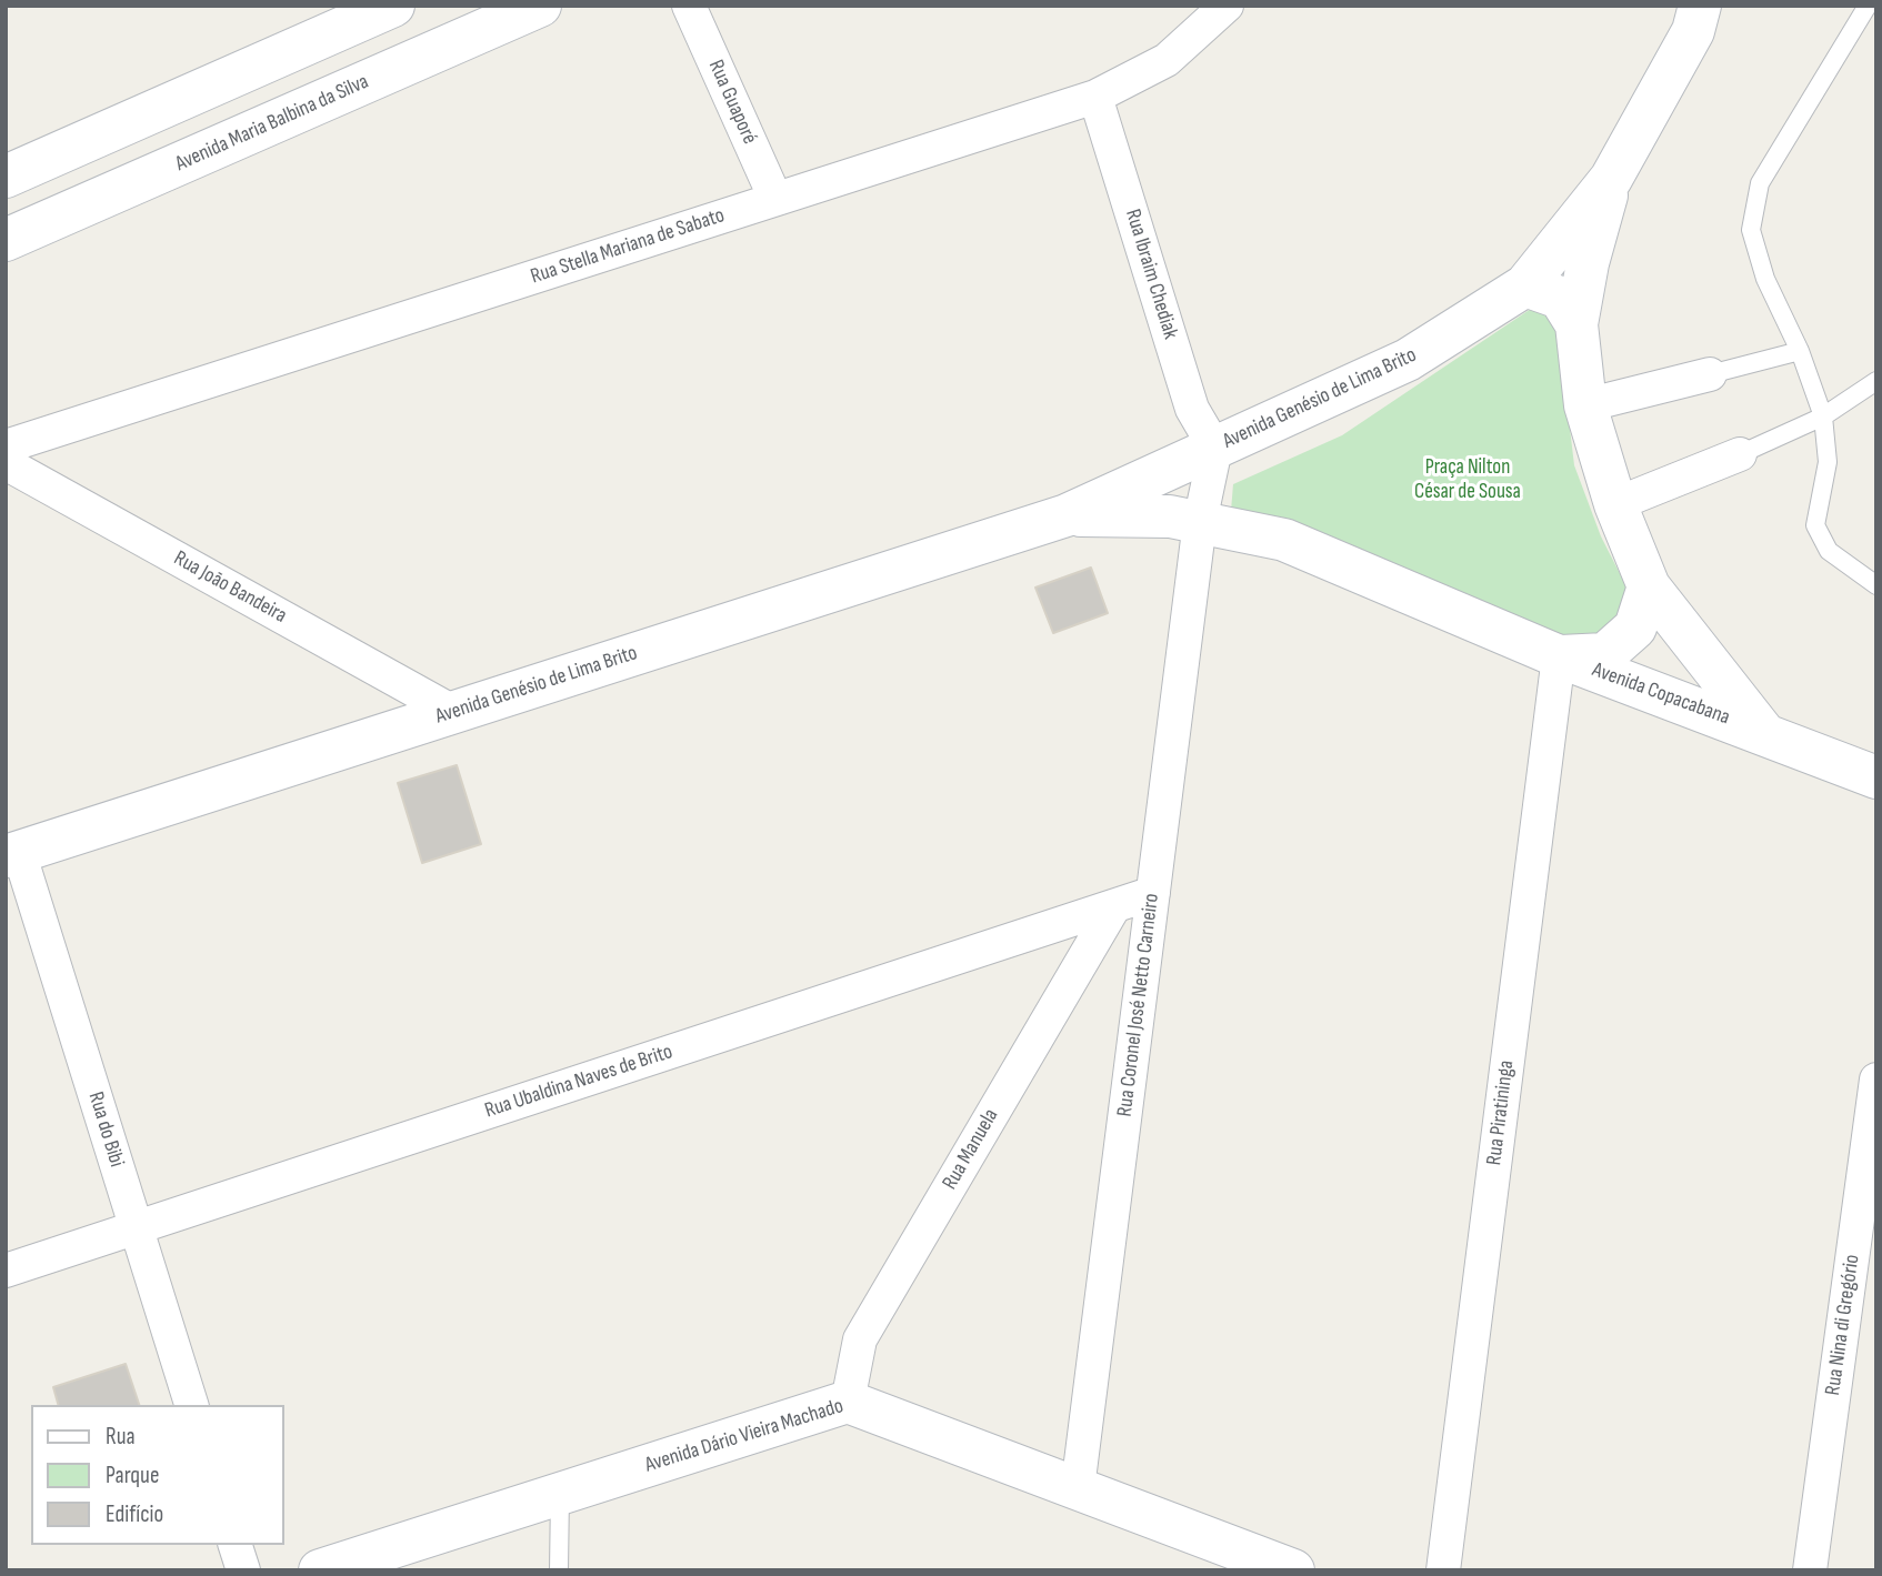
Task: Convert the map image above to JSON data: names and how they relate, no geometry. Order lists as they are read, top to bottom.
{
  "streets": {
    "street": [
      "Rua Guaporé",
      "Avenida Maria Balbina da Silva",
      "Rua Stella Mariana de Sabato",
      "Rua Ibraim Chediak",
      "Avenida Genésio de Lima Brito",
      "Rua João Bandeira",
      "Avenida Copacabana",
      "Rua Coronel José Netto Carneiro",
      "Rua Ubaldina Naves de Brito",
      "Rua Piratininga",
      "Rua do Bibi",
      "Rua Manuela",
      "Rua Nina di Gregório",
      "Avenida Dário Vieira Machado"
    ]
  },
  "crossings": [
    ["Rua Guaporé", "Rua Stella Mariana de Sabato"],
    ["Rua Stella Mariana de Sabato", "Rua Ibraim Chediak"],
    ["Rua Ibraim Chediak", "Avenida Genésio de Lima Brito"],
    ["Rua Ibraim Chediak", "Rua Coronel José Netto Carneiro"],
    ["Avenida Genésio de Lima Brito", "Rua João Bandeira"],
    ["Avenida Genésio de Lima Brito", "Avenida Copacabana"],
    ["Avenida Genésio de Lima Brito", "Rua Coronel José Netto Carneiro"],
    ["Avenida Genésio de Lima Brito", "Rua do Bibi"],
    ["Avenida Copacabana", "Rua Piratininga"],
    ["Rua Coronel José Netto Carneiro", "Rua Ubaldina Naves de Brito"],
    ["Rua Coronel José Netto Carneiro", "Avenida Dário Vieira Machado"],
    ["Rua Ubaldina Naves de Brito", "Rua do Bibi"],
    ["Rua Ubaldina Naves de Brito", "Rua Manuela"],
    ["Rua Manuela", "Avenida Dário Vieira Machado"]
  ],
  "parks": ["Praça Nilton César de Sousa"],
  "legend": ["Rua", "Parque", "Edifício"]
}
